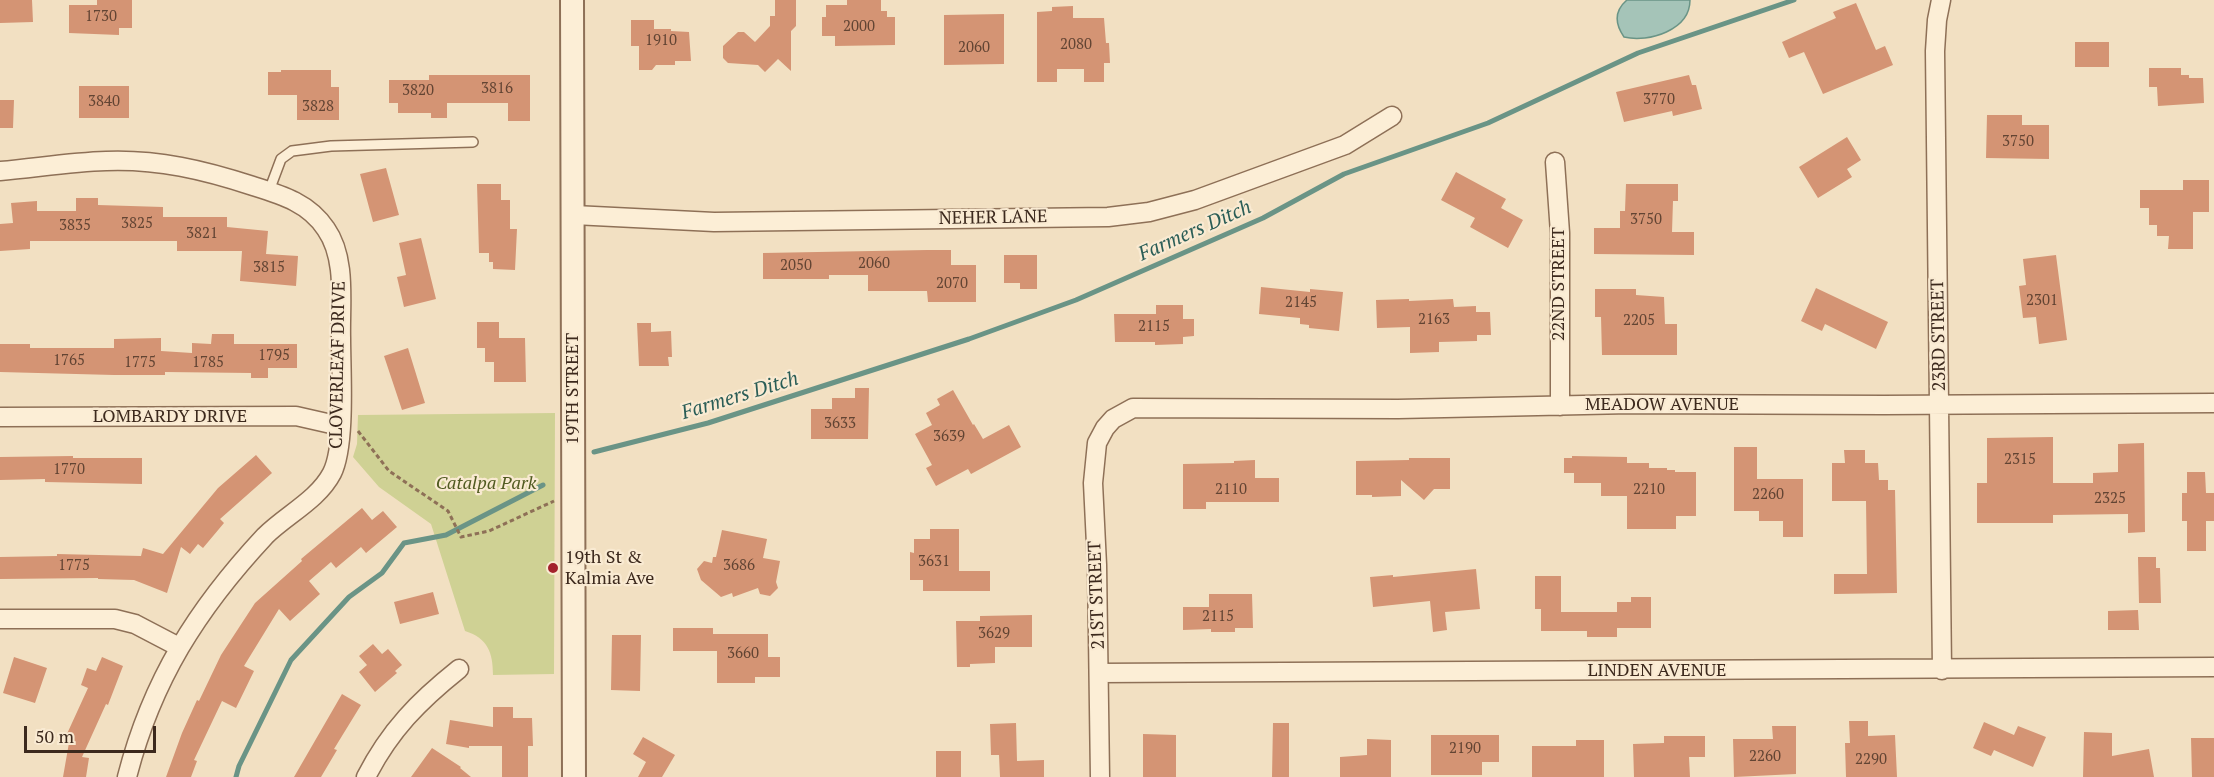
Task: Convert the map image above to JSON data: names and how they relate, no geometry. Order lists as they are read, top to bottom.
{
  "streets": {
    "street": [
      "NEHER LANE",
      "22ND STREET",
      "23RD STREET",
      "CLOVERLEAF DRIVE",
      "19TH STREET",
      "MEADOW AVENUE",
      "LOMBARDY DRIVE",
      "21ST STREET",
      "LINDEN AVENUE"
    ]
  },
  "crossings": [
    ["NEHER LANE", "19TH STREET"],
    ["22ND STREET", "MEADOW AVENUE"],
    ["23RD STREET", "MEADOW AVENUE"],
    ["23RD STREET", "LINDEN AVENUE"],
    ["CLOVERLEAF DRIVE", "LOMBARDY DRIVE"],
    ["MEADOW AVENUE", "21ST STREET"],
    ["21ST STREET", "LINDEN AVENUE"]
  ],
  "water": ["Farmers Ditch"],
  "parks": ["Catalpa Park"],
  "places": ["19th St & Kalmia Ave"],
  "house_numbers": [
    "1730",
    "2000",
    "1910",
    "2080",
    "2060",
    "3816",
    "3820",
    "3770",
    "3840",
    "3828",
    "3750",
    "3750",
    "3825",
    "3835",
    "3821",
    "2060",
    "2050",
    "3815",
    "2070",
    "2301",
    "2145",
    "2163",
    "2205",
    "2115",
    "1795",
    "1765",
    "1775",
    "1785",
    "3633",
    "3639",
    "2315",
    "1770",
    "2110",
    "2210",
    "2260",
    "2325",
    "3631",
    "1775",
    "3686",
    "2115",
    "3629",
    "3660",
    "2190",
    "2260",
    "2290"
  ],
  "scale_bar": "50 m"
}
